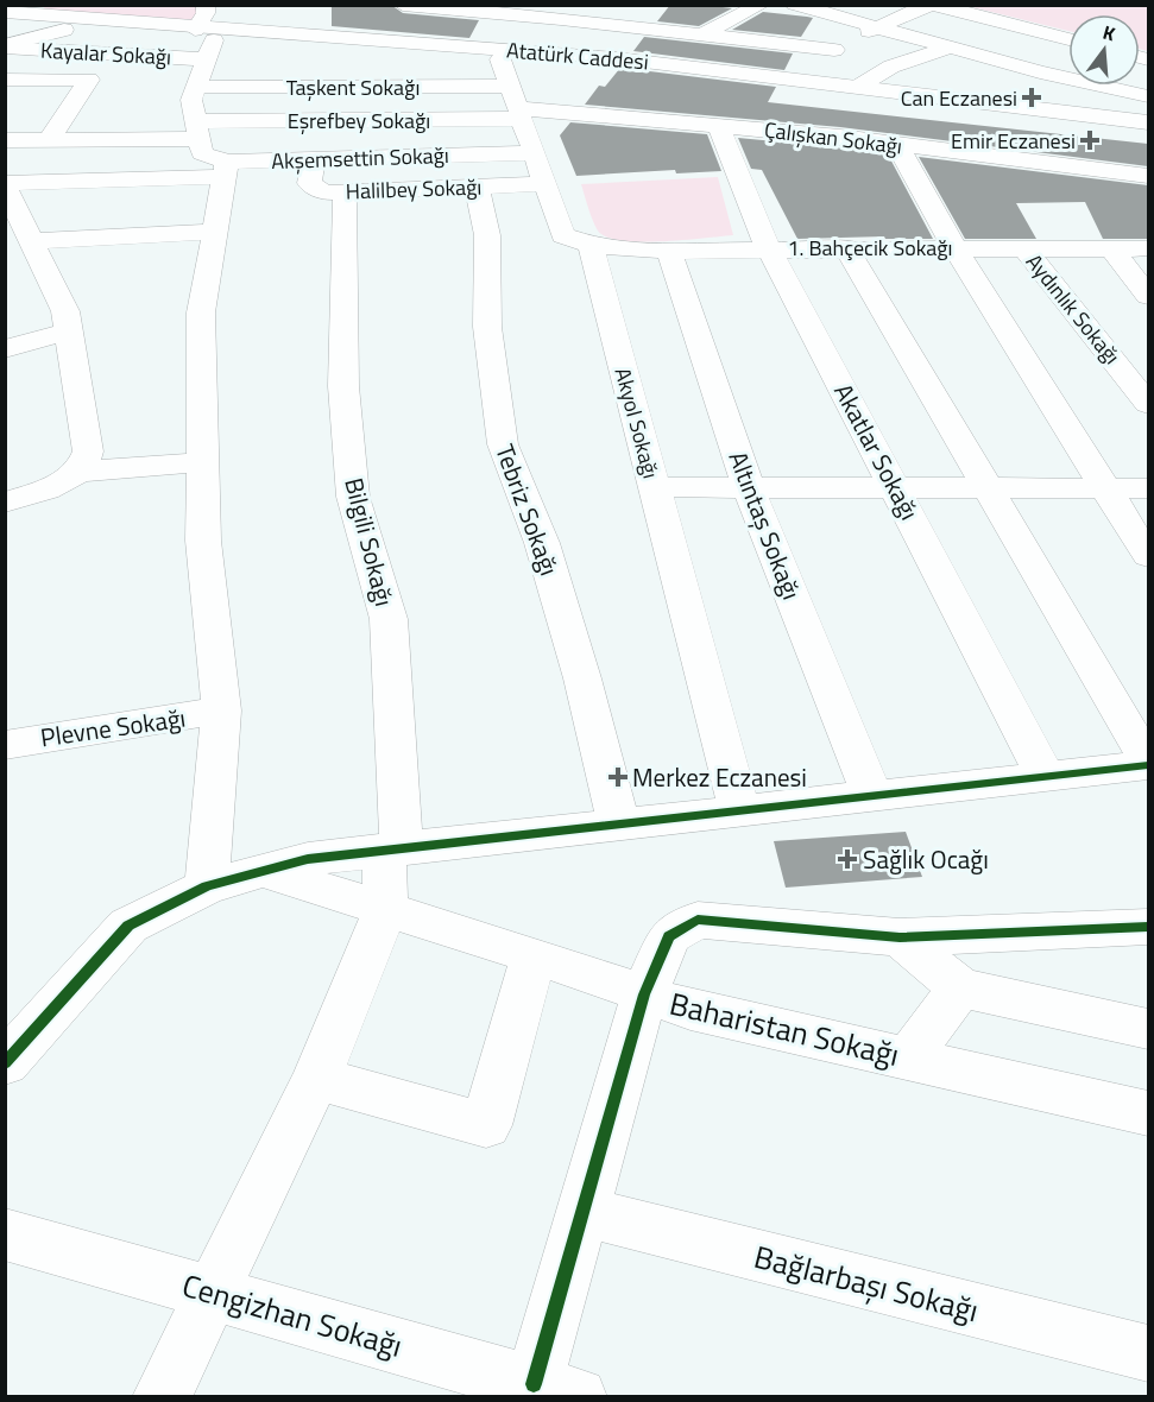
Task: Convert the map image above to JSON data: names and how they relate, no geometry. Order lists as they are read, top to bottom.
{
  "streets": {
    "street": [
      "Kayalar Sokağı",
      "Atatürk Caddesi",
      "Taşkent Sokağı",
      "Eşrefbey Sokağı",
      "Çalışkan Sokağı",
      "Akşemsettin Sokağı",
      "Halilbey Sokağı",
      "1. Bahçecik Sokağı",
      "Aydınlık Sokağı",
      "Akyol Sokağı",
      "Akatlar Sokağı",
      "Tebriz Sokağı",
      "Altıntaş Sokağı",
      "Bilgili Sokağı",
      "Plevne Sokağı",
      "Baharistan Sokağı",
      "Bağlarbaşı Sokağı",
      "Cengizhan Sokağı"
    ]
  },
  "crossings": [
    ["Atatürk Caddesi", "Taşkent Sokağı"],
    ["Atatürk Caddesi", "Eşrefbey Sokağı"],
    ["Atatürk Caddesi", "Çalışkan Sokağı"],
    ["Taşkent Sokağı", "Eşrefbey Sokağı"],
    ["Taşkent Sokağı", "Çalışkan Sokağı"],
    ["Eşrefbey Sokağı", "Çalışkan Sokağı"],
    ["Çalışkan Sokağı", "Akatlar Sokağı"],
    ["Akşemsettin Sokağı", "Halilbey Sokağı"],
    ["Halilbey Sokağı", "Tebriz Sokağı"],
    ["Halilbey Sokağı", "Bilgili Sokağı"],
    ["1. Bahçecik Sokağı", "Aydınlık Sokağı"],
    ["1. Bahçecik Sokağı", "Akyol Sokağı"],
    ["1. Bahçecik Sokağı", "Akatlar Sokağı"],
    ["1. Bahçecik Sokağı", "Altıntaş Sokağı"],
    ["Bilgili Sokağı", "Baharistan Sokağı"]
  ],
  "places": {
    "health": [
      "Can Eczanesi",
      "Emir Eczanesi",
      "Merkez Eczanesi",
      "Sağlık Ocağı"
    ]
  },
  "north": "top"
}
